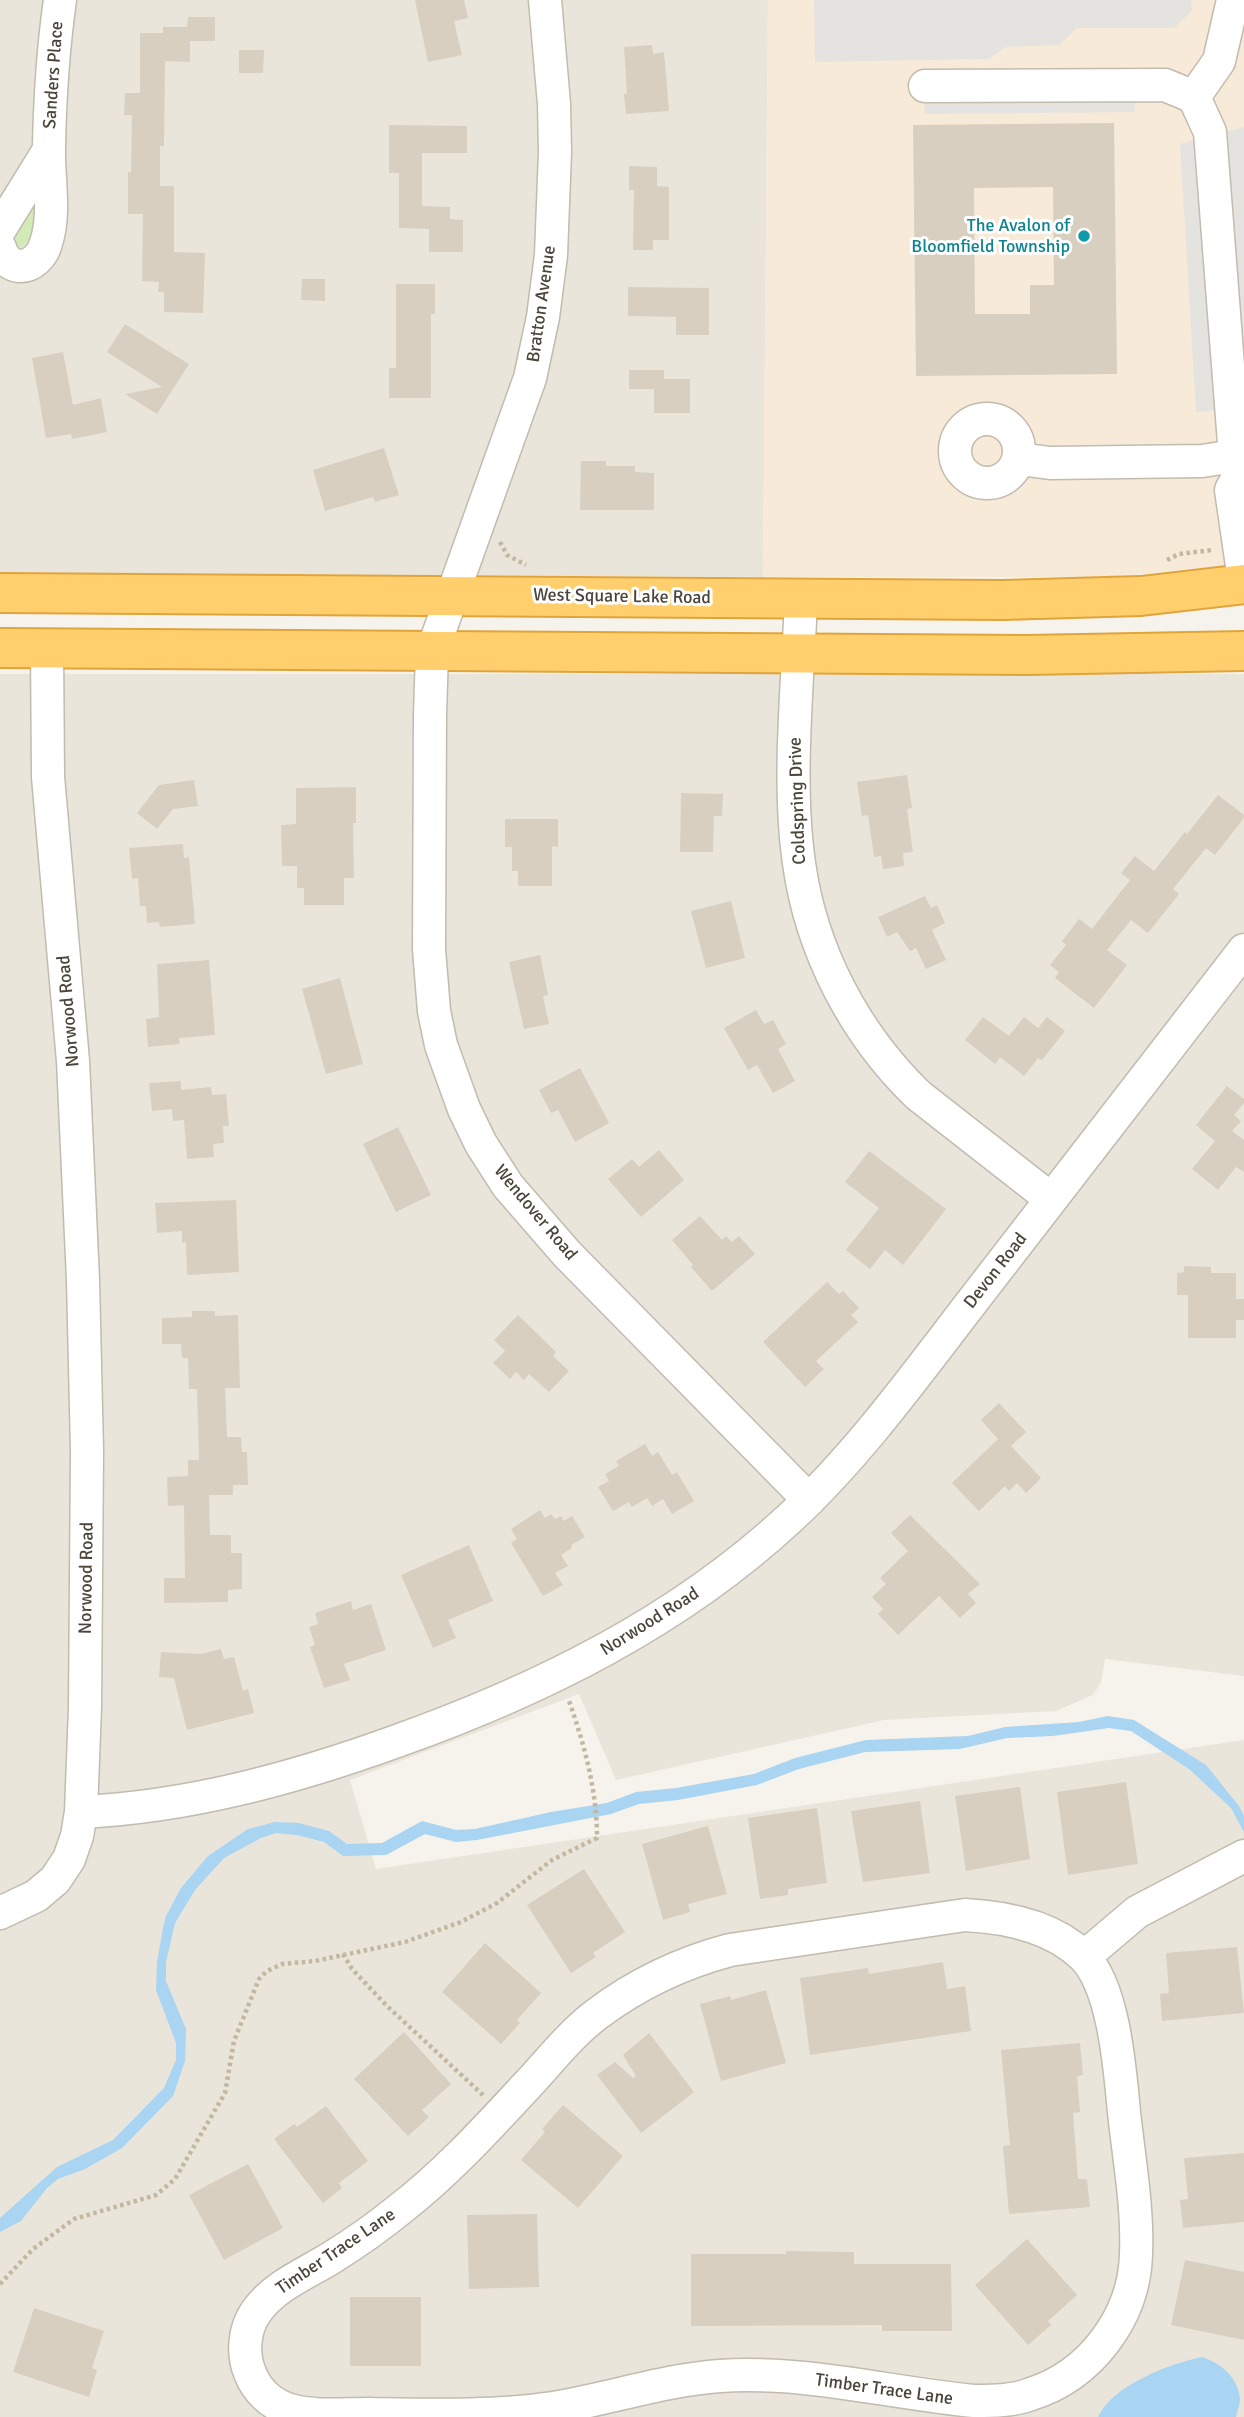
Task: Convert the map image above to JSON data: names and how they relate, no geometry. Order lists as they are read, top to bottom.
{
  "streets": {
    "highway": ["West Square Lake Road"],
    "street": [
      "Sanders Place",
      "Bratton Avenue",
      "Coldspring Drive",
      "Norwood Road",
      "Wendover Road",
      "Devon Road",
      "Timber Trace Lane"
    ]
  },
  "crossings": [
    ["Bratton Avenue", "West Square Lake Road"],
    ["Bratton Avenue", "Wendover Road"],
    ["West Square Lake Road", "Coldspring Drive"],
    ["West Square Lake Road", "Wendover Road"],
    ["Coldspring Drive", "Devon Road"],
    ["Norwood Road", "Devon Road"],
    ["Wendover Road", "Devon Road"]
  ],
  "places": ["The Avalon of Bloomfield Township"]
}
